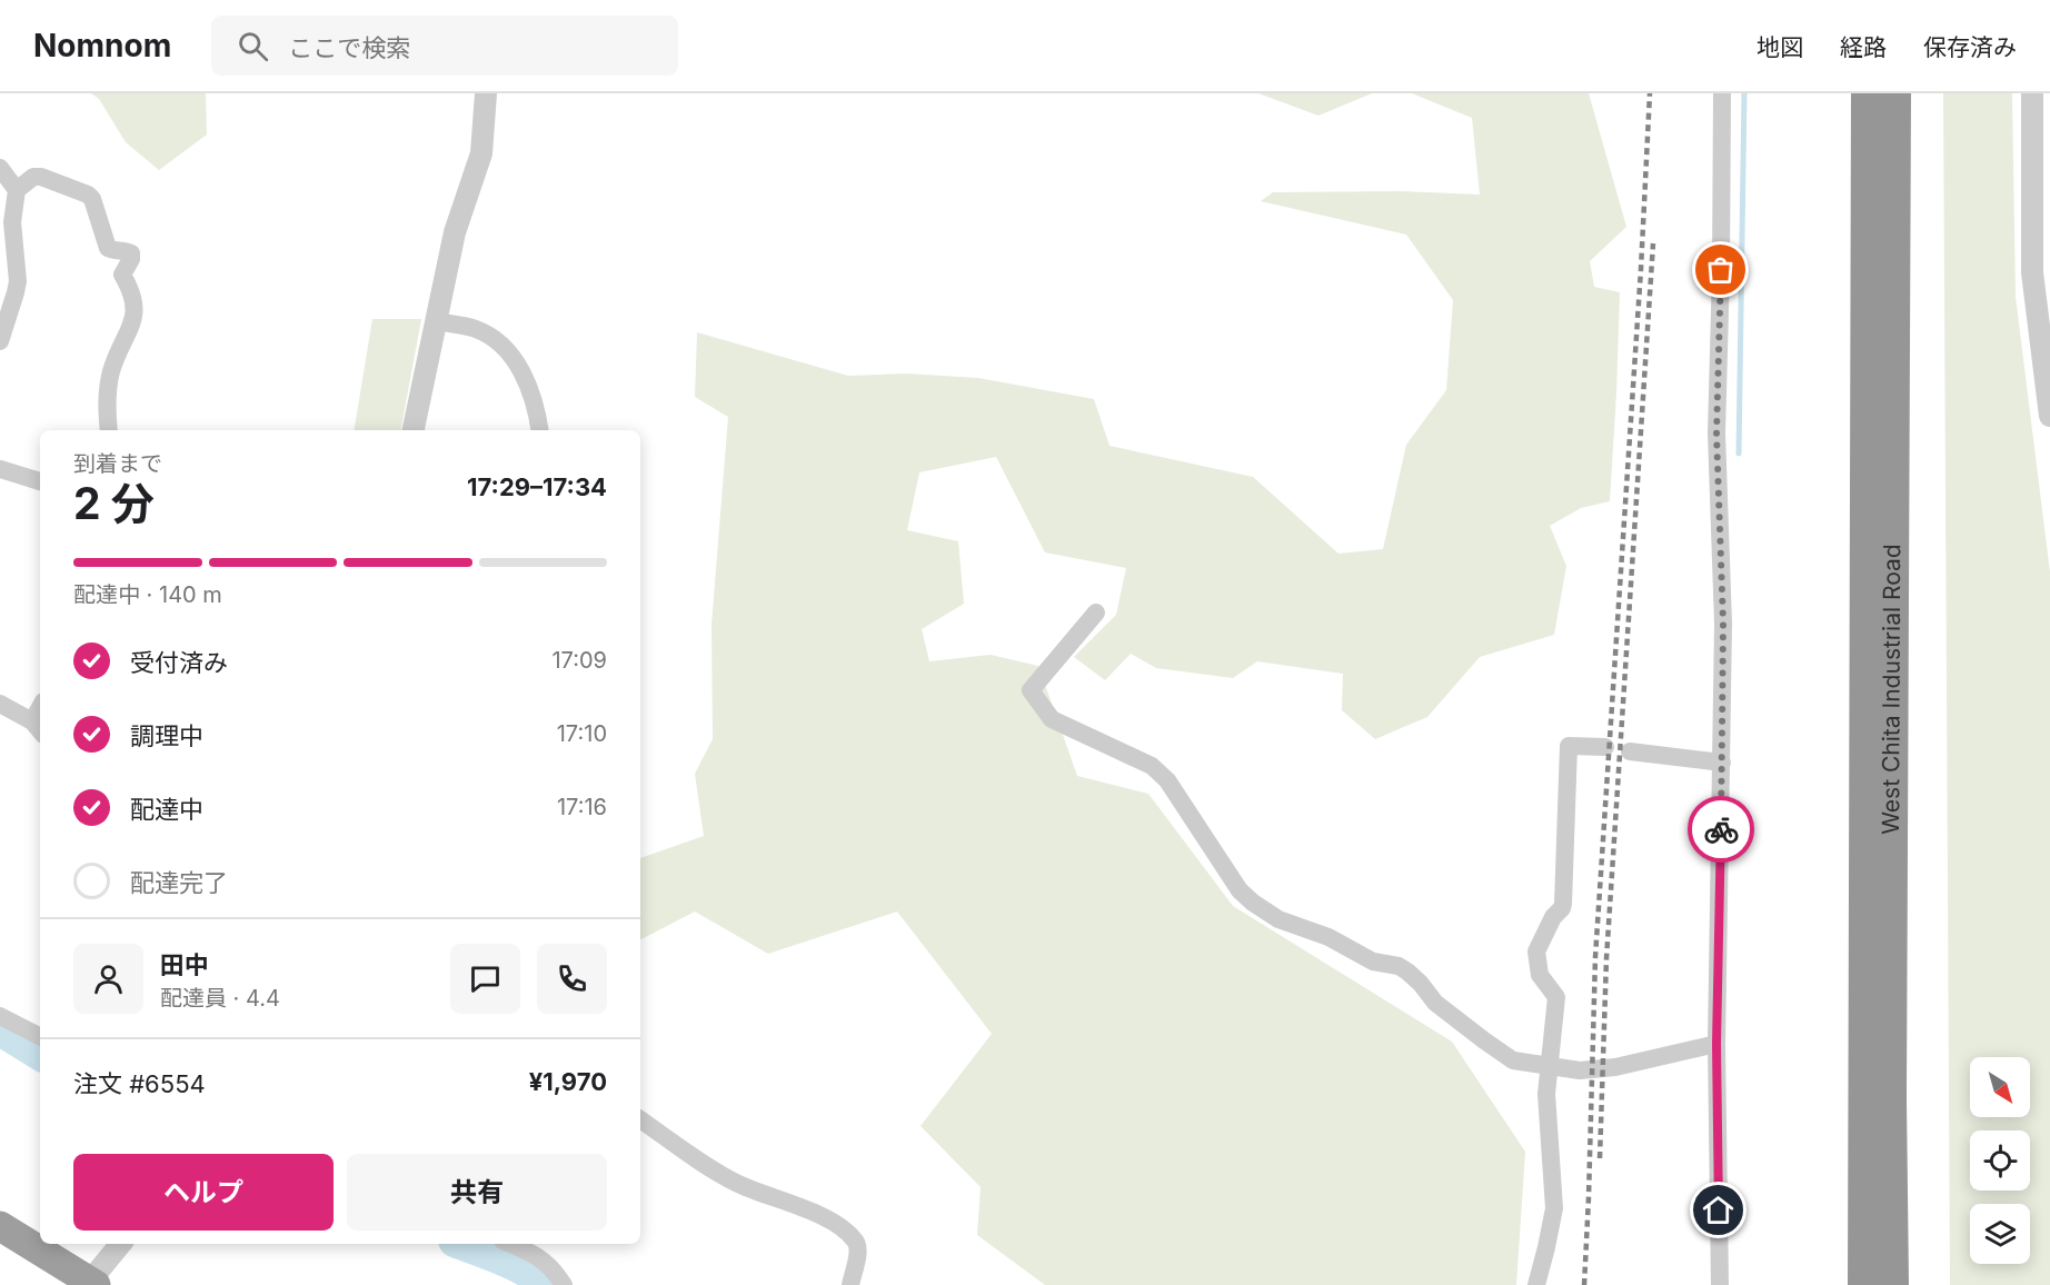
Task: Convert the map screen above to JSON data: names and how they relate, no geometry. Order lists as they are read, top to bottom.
{
  "streets": {
    "highway": ["West Chita Industrial Road"]
  },
  "north": "bottom right",
  "page": {
    "header": "Nomnom",
    "search": "ここで検索",
    "nav": ["地図", "経路", "保存済み"],
    "heading": ["2 分", "到着まで", "17:29–17:34"],
    "panel": [
      "田中",
      "配達員 · 4.4",
      "注文 #6554",
      "¥1,970"
    ],
    "bar": "配達中 · 140 m",
    "list": [
      ["受付済み", "17:09"],
      ["調理中", "17:10"],
      ["配達中", "17:16"],
      "配達完了"
    ],
    "buttons": ["ヘルプ", "共有"]
  }
}
